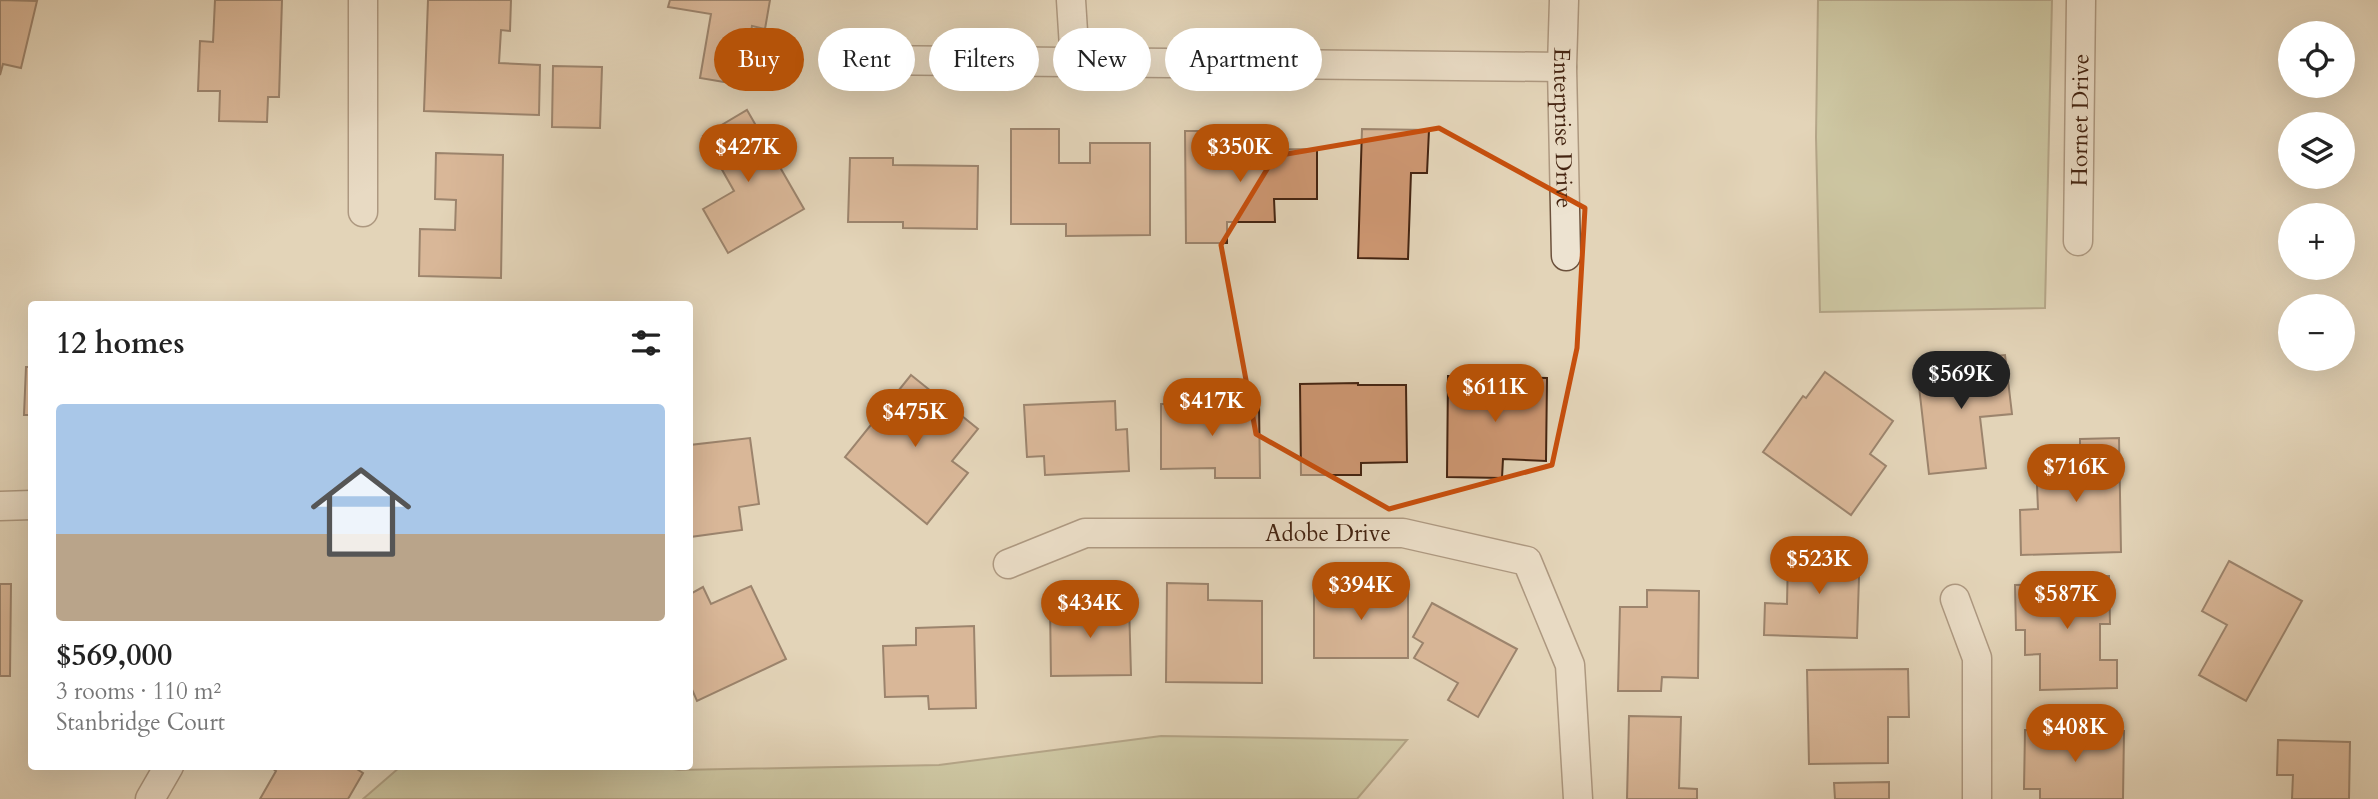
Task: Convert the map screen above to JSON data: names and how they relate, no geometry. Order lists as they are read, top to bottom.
{
  "streets": {
    "street": ["Hornet Drive", "Enterprise Drive", "Adobe Drive"]
  },
  "page": {
    "map_buttons": ["+", "−"],
    "chip": [
      "Buy",
      "Rent",
      "Filters",
      "New",
      "Apartment"
    ],
    "price": [
      "$427K",
      "$350K",
      "$569K",
      "$611K",
      "$417K",
      "$475K",
      "$716K",
      "$523K",
      "$394K",
      "$587K",
      "$434K",
      "$408K"
    ],
    "heading": "12 homes",
    "list": [
      {
        "name": "$569,000",
        "note": "3 rooms · 110 m² · Stanbridge Court"
      }
    ]
  }
}
